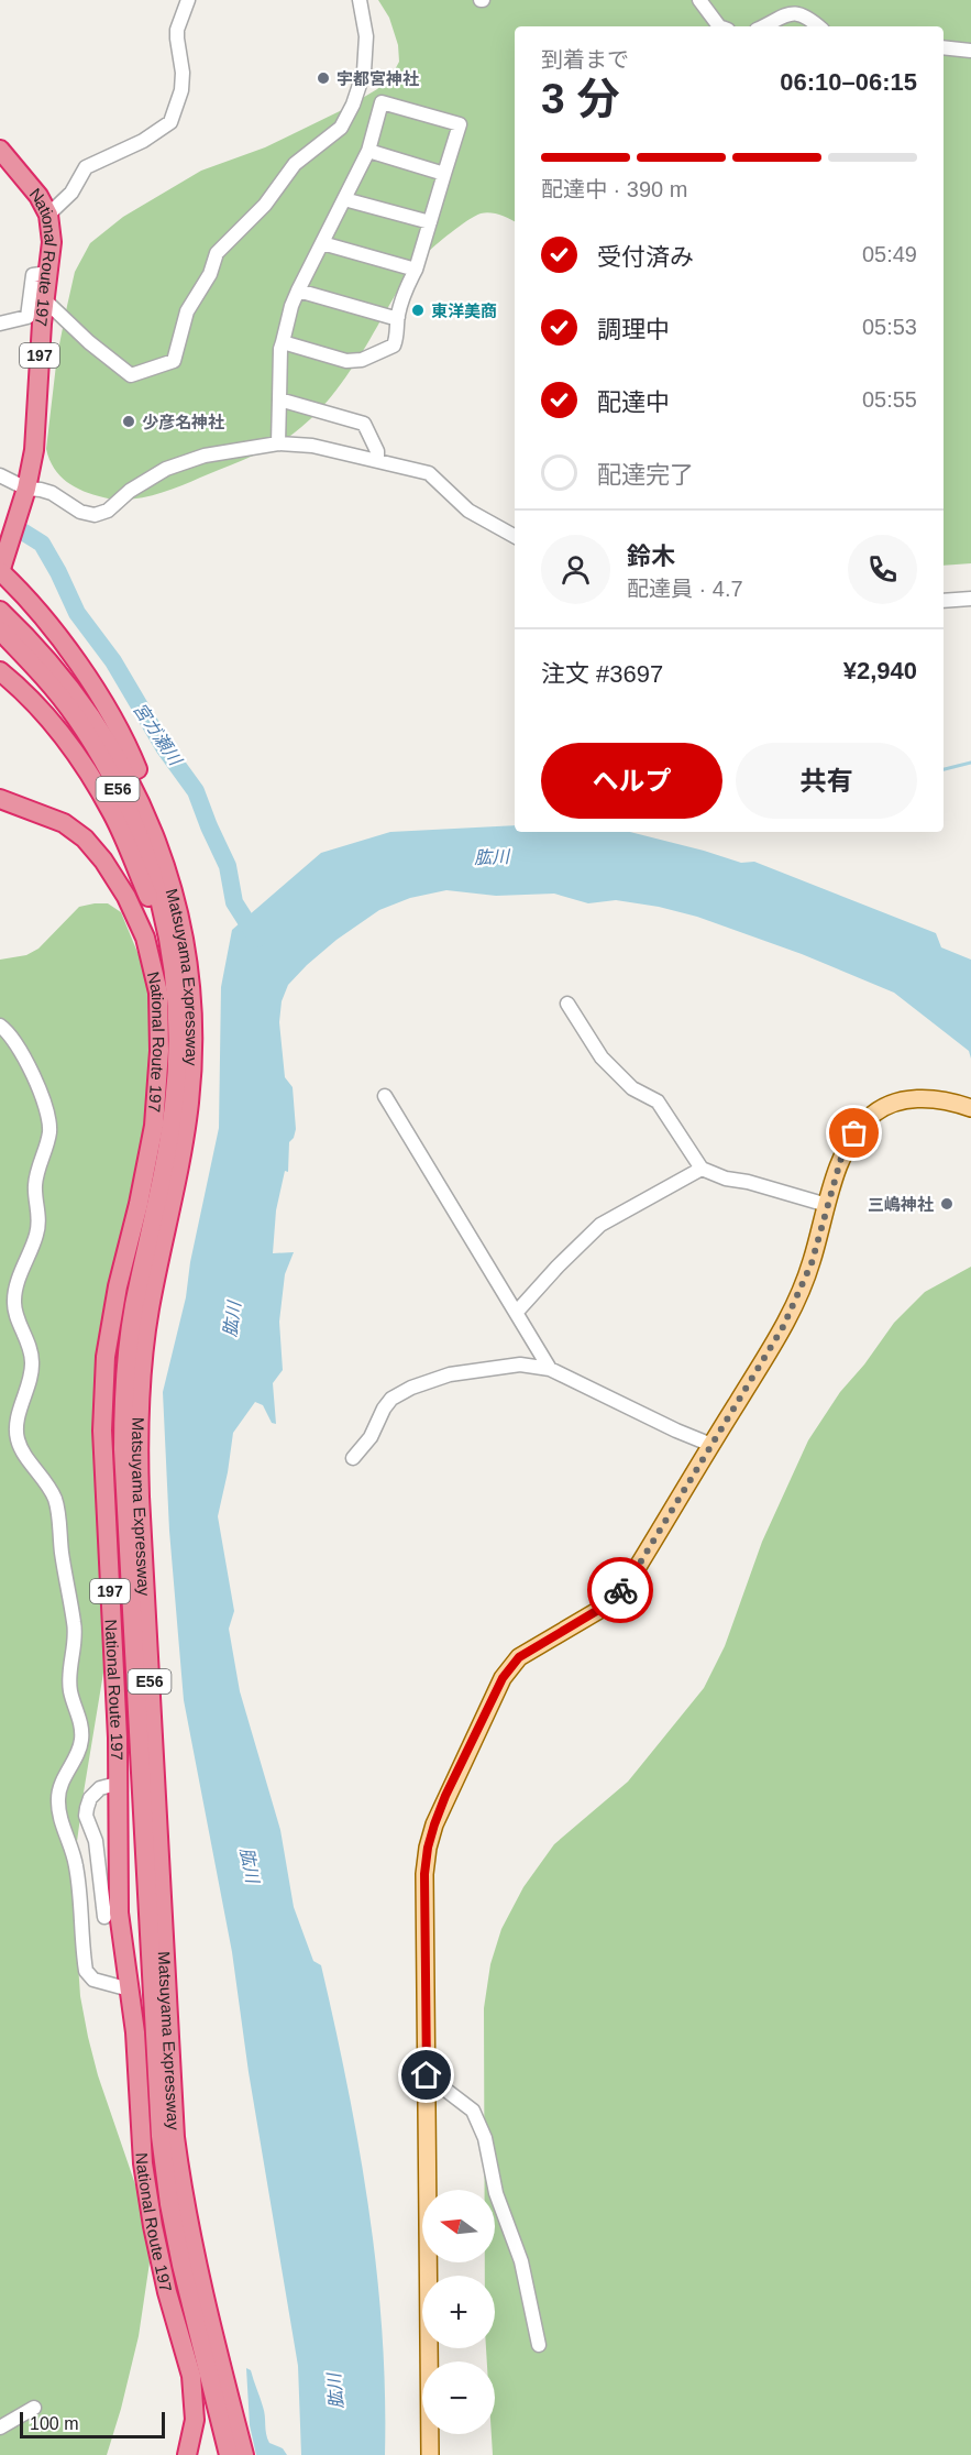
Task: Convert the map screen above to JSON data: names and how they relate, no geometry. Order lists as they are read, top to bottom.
{
  "streets": {
    "highway": [
      "National Route 197",
      "197",
      "E56",
      "Matsuyama Expressway"
    ]
  },
  "water": ["宮ガ瀬川", "肱川"],
  "places": [
    "宇都宮神社",
    "東洋美商",
    "少彦名神社",
    "三嶋神社"
  ],
  "scale_bar": "100 m",
  "north": "left",
  "page": {
    "heading": ["3 分", "到着まで", "06:10–06:15"],
    "panel": [
      "鈴木",
      "配達員 · 4.7",
      "注文 #3697",
      "¥2,940"
    ],
    "bar": "配達中 · 390 m",
    "list": [
      ["受付済み", "05:49"],
      ["調理中", "05:53"],
      ["配達中", "05:55"],
      "配達完了"
    ],
    "buttons": ["ヘルプ", "共有"],
    "map_buttons": ["+", "−"],
    "scale": "100 m"
  }
}
